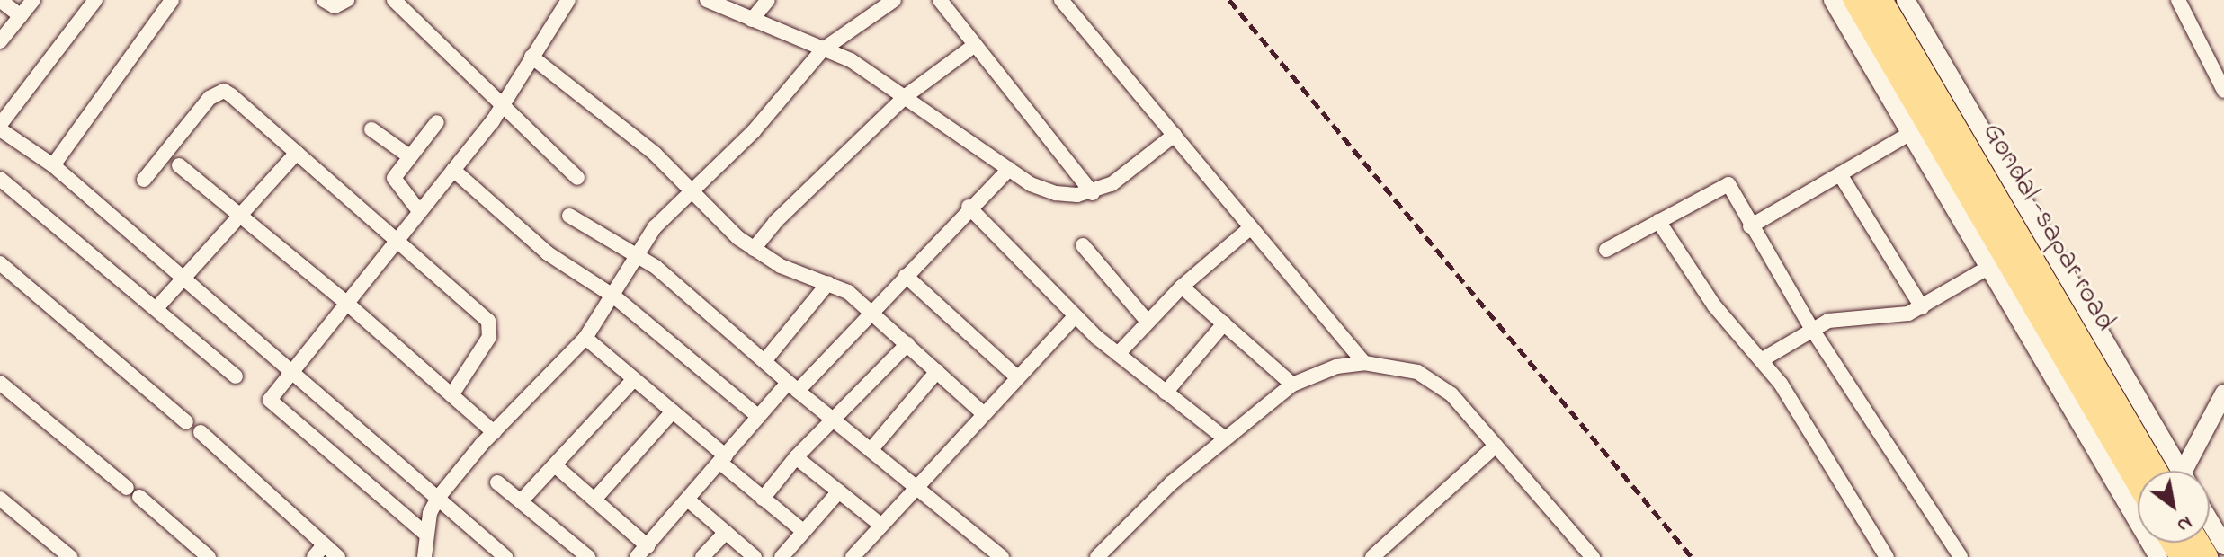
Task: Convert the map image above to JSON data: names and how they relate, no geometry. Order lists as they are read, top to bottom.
{
  "streets": {
    "highway": ["Gondal -sapar road"]
  },
  "north": "bottom right"
}
